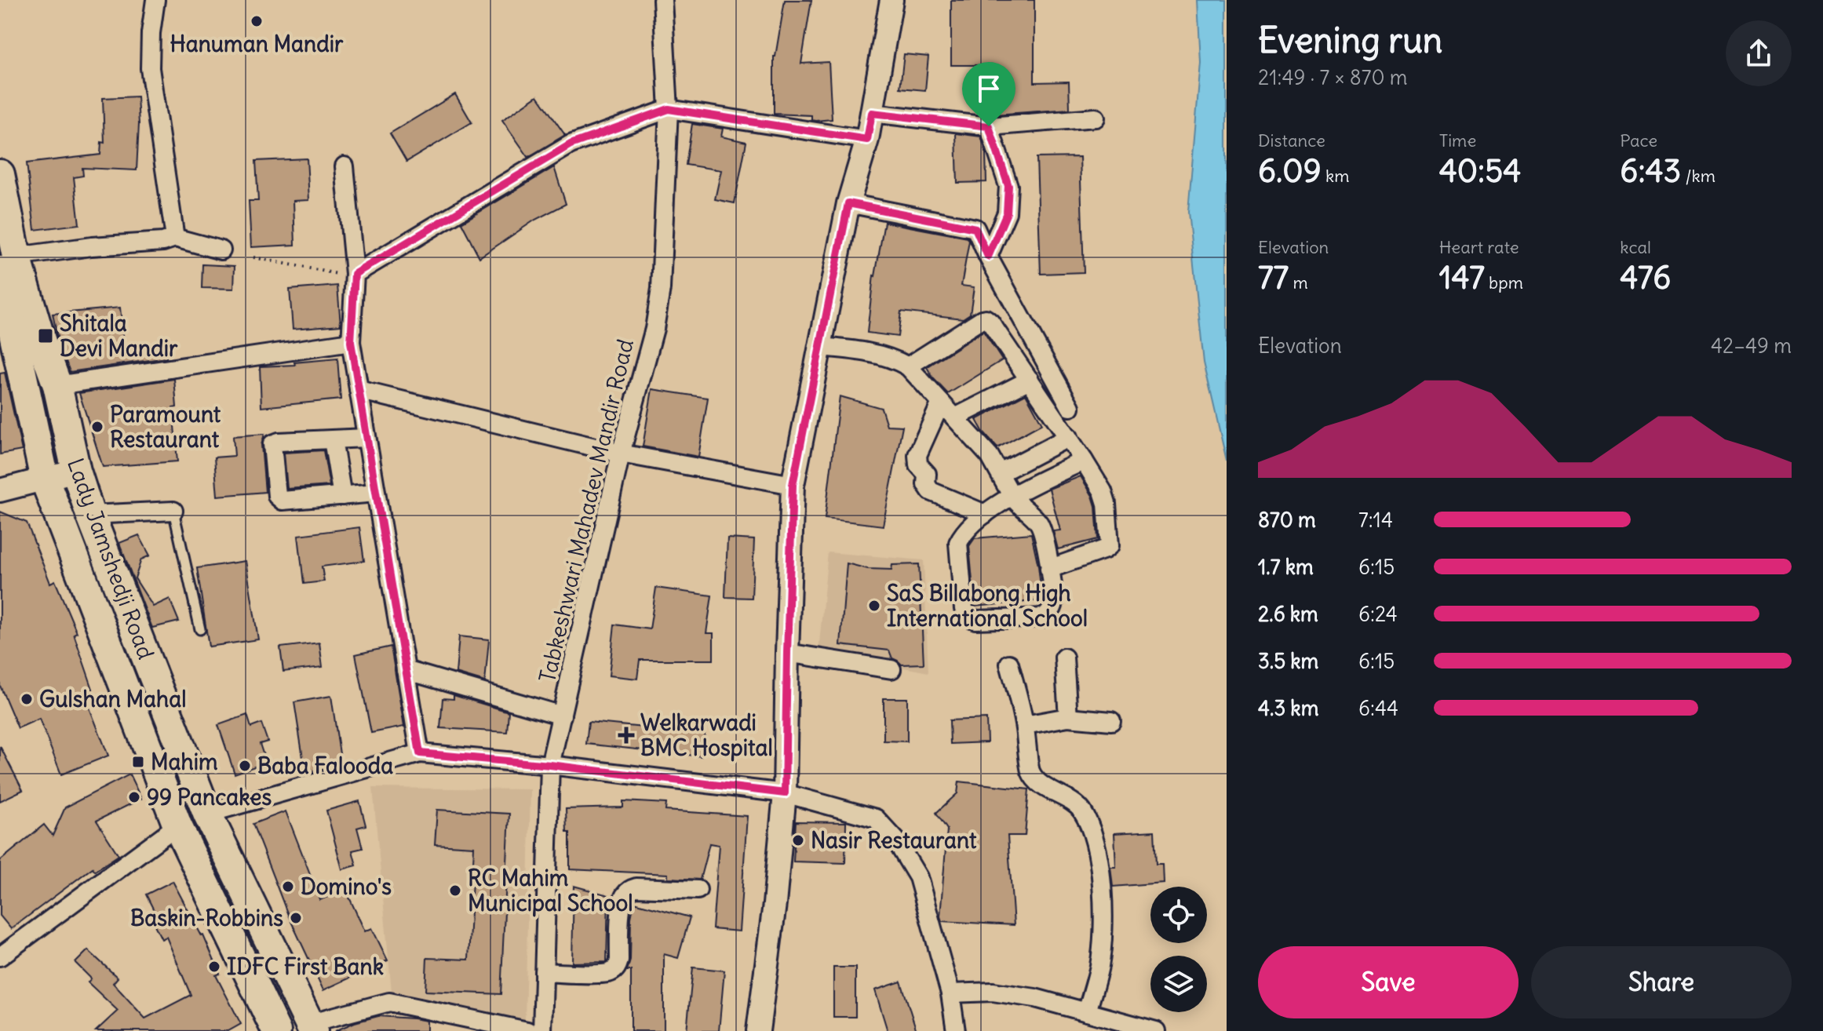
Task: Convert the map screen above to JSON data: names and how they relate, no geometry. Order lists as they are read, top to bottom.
{
  "streets": {
    "main road": ["Lady Jamshedji Road"],
    "street": ["Tabkeshwari Mahadev Mandir Road"]
  },
  "places": {
    "other": [
      "Hanuman Mandir",
      "Paramount Restaurant",
      "SaS Billabong High International School",
      "Gulshan Mahal",
      "Baba Falooda",
      "99 Pancakes",
      "Nasir Restaurant",
      "Domino's",
      "RC Mahim Municipal School",
      "Baskin-Robbins",
      "IDFC First Bank"
    ],
    "transit": ["Shitala Devi Mandir", "Mahim"],
    "health": ["Welkarwadi BMC Hospital"]
  },
  "page": {
    "heading": ["Evening run", "21:49 · 7 × 870 m"],
    "stats": [
      ["Distance", "6.09 km"],
      ["Time", "40:54"],
      ["Pace", "6:43 /km"],
      ["Elevation", "77 m"],
      ["Heart rate", "147 bpm"],
      ["kcal", "476"]
    ],
    "chart": ["Elevation", "42–49 m"],
    "list": [
      {
        "name": "870 m",
        "note": "7:14"
      },
      {
        "name": "1.7 km",
        "note": "6:15"
      },
      {
        "name": "2.6 km",
        "note": "6:24"
      },
      {
        "name": "3.5 km",
        "note": "6:15"
      },
      {
        "name": "4.3 km",
        "note": "6:44"
      }
    ],
    "buttons": ["Save", "Share"]
  }
}
